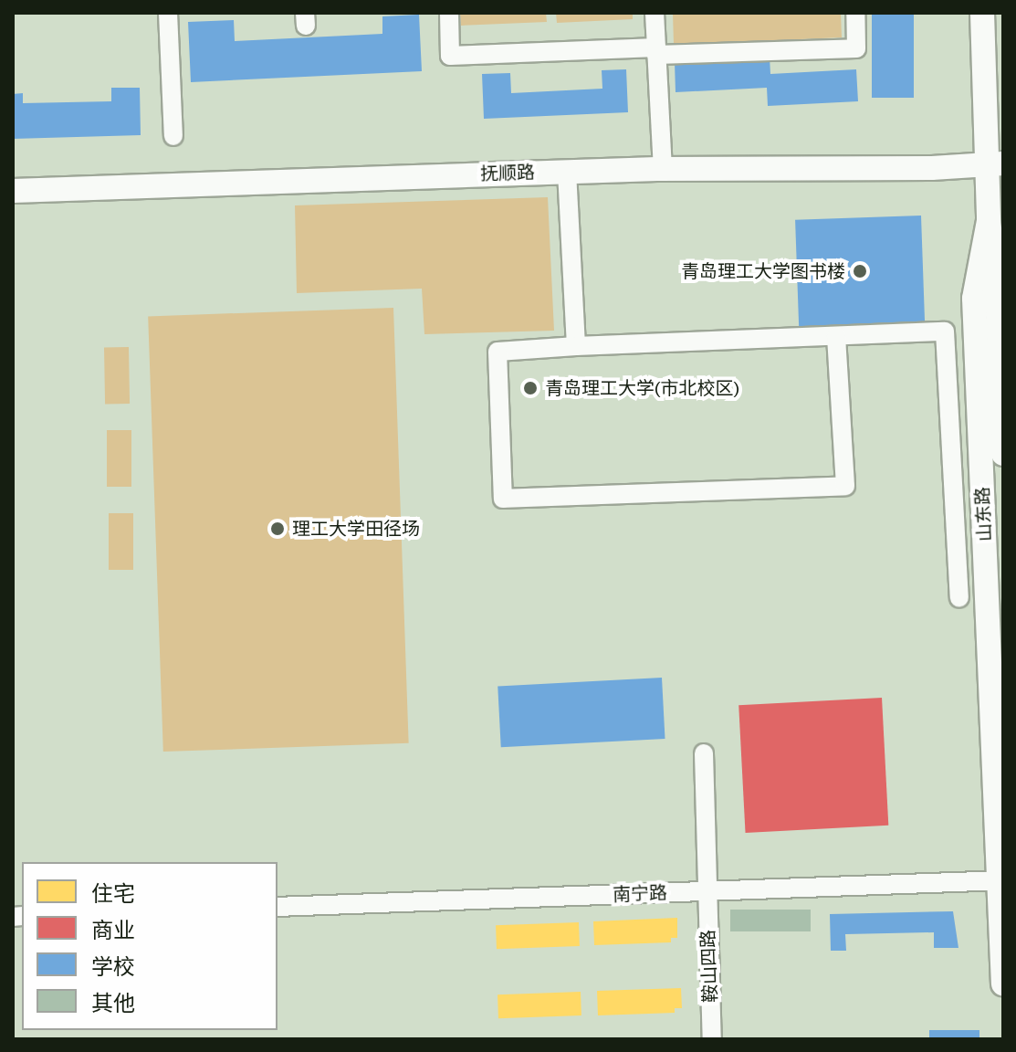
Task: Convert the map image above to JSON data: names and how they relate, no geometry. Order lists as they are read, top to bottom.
{
  "streets": {
    "main road": ["抚顺路", "山东路"],
    "street": ["南宁路", "鞍山四路"]
  },
  "crossings": [
    ["抚顺路", "山东路"],
    ["山东路", "南宁路"],
    ["南宁路", "鞍山四路"]
  ],
  "places": ["青岛理工大学图书楼", "青岛理工大学(市北校区)", "理工大学田径场"],
  "legend": [
    "住宅",
    "商业",
    "学校",
    "其他"
  ]
}
